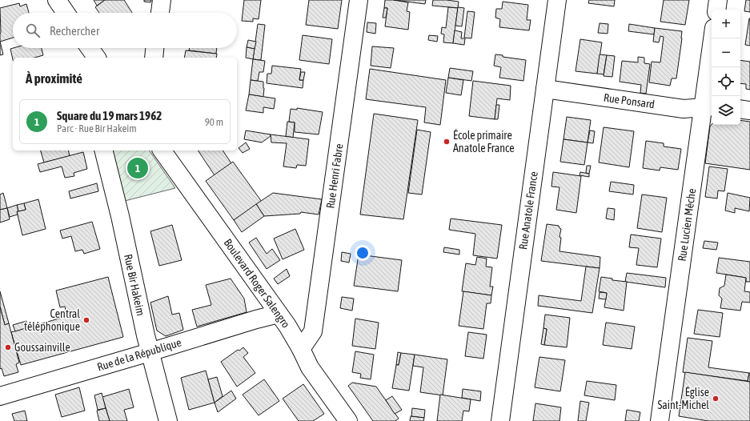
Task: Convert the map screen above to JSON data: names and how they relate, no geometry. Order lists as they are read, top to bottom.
{
  "streets": {
    "street": [
      "Rue Ponsard",
      "Rue Henri Fabre",
      "Rue Anatole France",
      "Rue Lucien Mèche",
      "Boulevard Roger Salengro",
      "Rue Bir Hakeim",
      "Rue de la République"
    ]
  },
  "crossings": [
    ["Rue Ponsard", "Rue Anatole France"],
    ["Rue Ponsard", "Rue Lucien Mèche"],
    ["Rue Henri Fabre", "Boulevard Roger Salengro"],
    ["Boulevard Roger Salengro", "Rue de la République"],
    ["Rue Bir Hakeim", "Rue de la République"]
  ],
  "places": [
    "École primaire Anatole France",
    "Central téléphonique",
    "Goussainville",
    "Église Saint-Michel"
  ],
  "page": {
    "map_buttons": ["+", "−"],
    "search": "Rechercher",
    "heading": "À proximité",
    "list": [
      {
        "mark": "1",
        "name": "Square du 19 mars 1962",
        "note": "Parc · Rue Bir Hakeim",
        "value": "90 m"
      }
    ],
    "pins": "1"
  }
}
